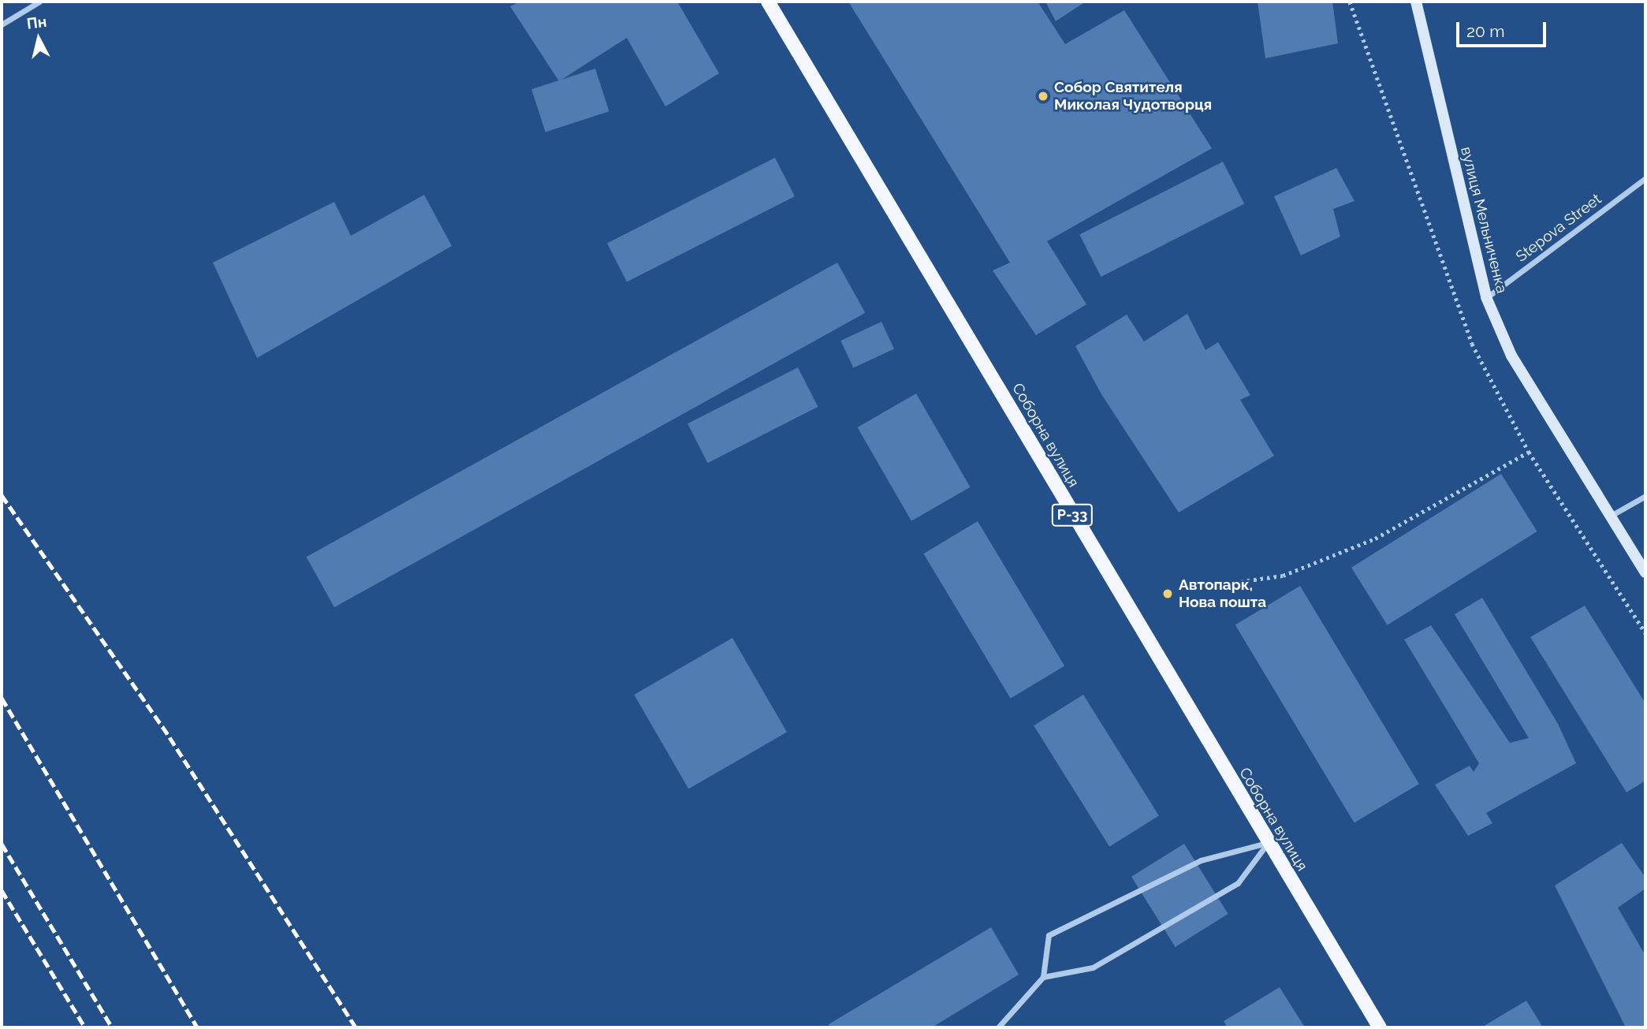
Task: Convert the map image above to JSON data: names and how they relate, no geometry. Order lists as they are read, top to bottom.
{
  "streets": {
    "main road": ["Соборна вулиця", "Р-33"],
    "street": ["вулиця Мельниченка", "Stepova Street"]
  },
  "crossings": [
    ["вулиця Мельниченка", "Stepova Street"]
  ],
  "places": ["Собор Святителя Миколая Чудотворця", "Автопарк, Нова пошта"],
  "scale_bar": "20 m",
  "north": "top"
}
